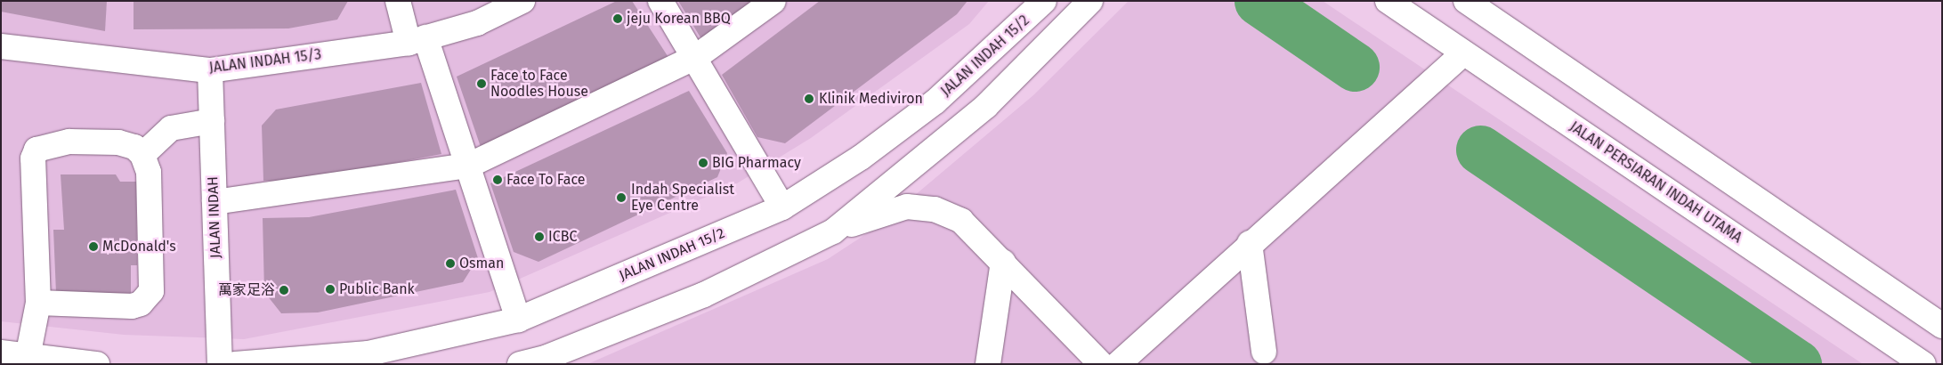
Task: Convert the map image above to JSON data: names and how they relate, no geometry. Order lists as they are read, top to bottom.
{
  "streets": {
    "street": [
      "JALAN INDAH 15/2",
      "JALAN INDAH 15/3",
      "JALAN PERSIARAN INDAH UTAMA",
      "JALAN INDAH"
    ]
  },
  "crossings": [
    ["JALAN INDAH 15/3", "JALAN INDAH"]
  ],
  "places": [
    "jeju Korean BBQ",
    "Face to Face Noodles House",
    "Klinik Mediviron",
    "BIG Pharmacy",
    "Face To Face",
    "Indah Specialist Eye Centre",
    "ICBC",
    "McDonald's",
    "Osman",
    "Public Bank",
    "萬家足浴"
  ]
}
